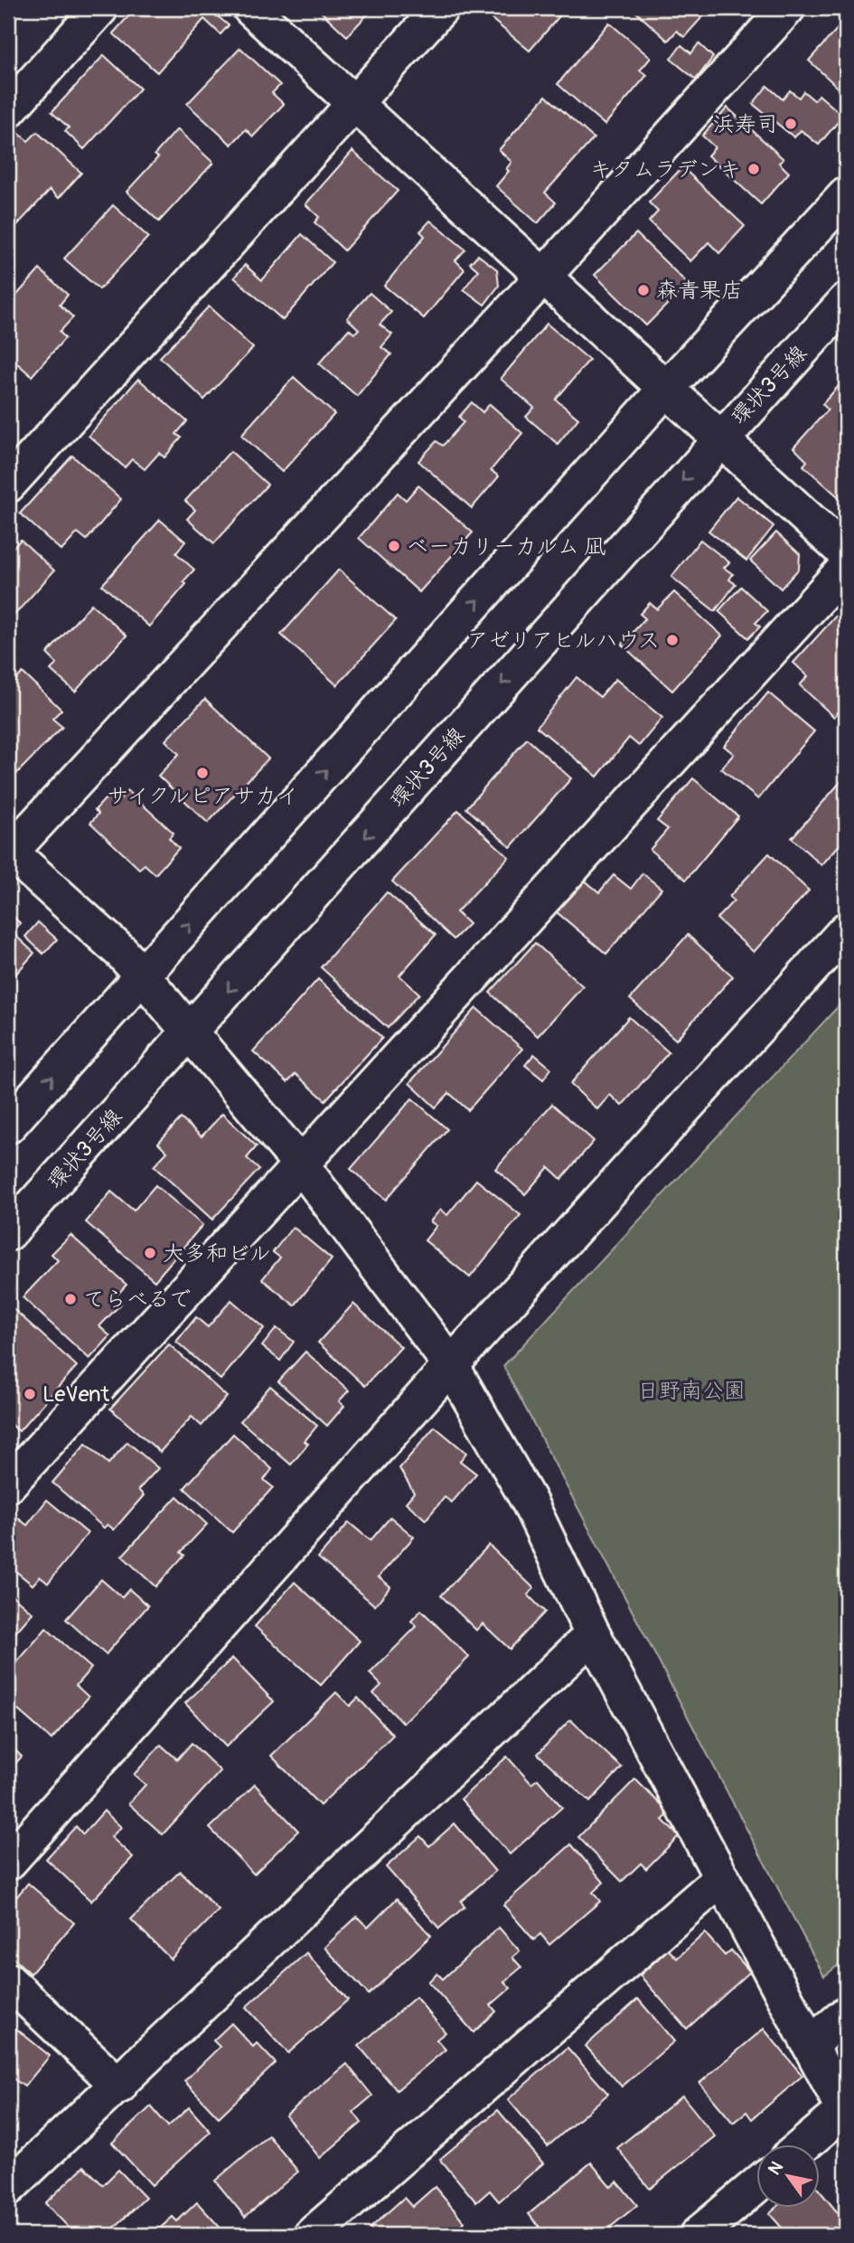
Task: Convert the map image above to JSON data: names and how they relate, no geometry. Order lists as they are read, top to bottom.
{
  "streets": {
    "street": ["環状3号線"]
  },
  "parks": ["日野南公園"],
  "places": [
    "浜寿司",
    "キタムラデンキ",
    "森青果店",
    "ベーカリーカルム 凪",
    "アゼリアヒルハウス",
    "サイクルピアサカイ",
    "大多和ビル",
    "てらべるで",
    "LeVent"
  ],
  "north": "top left"
}
